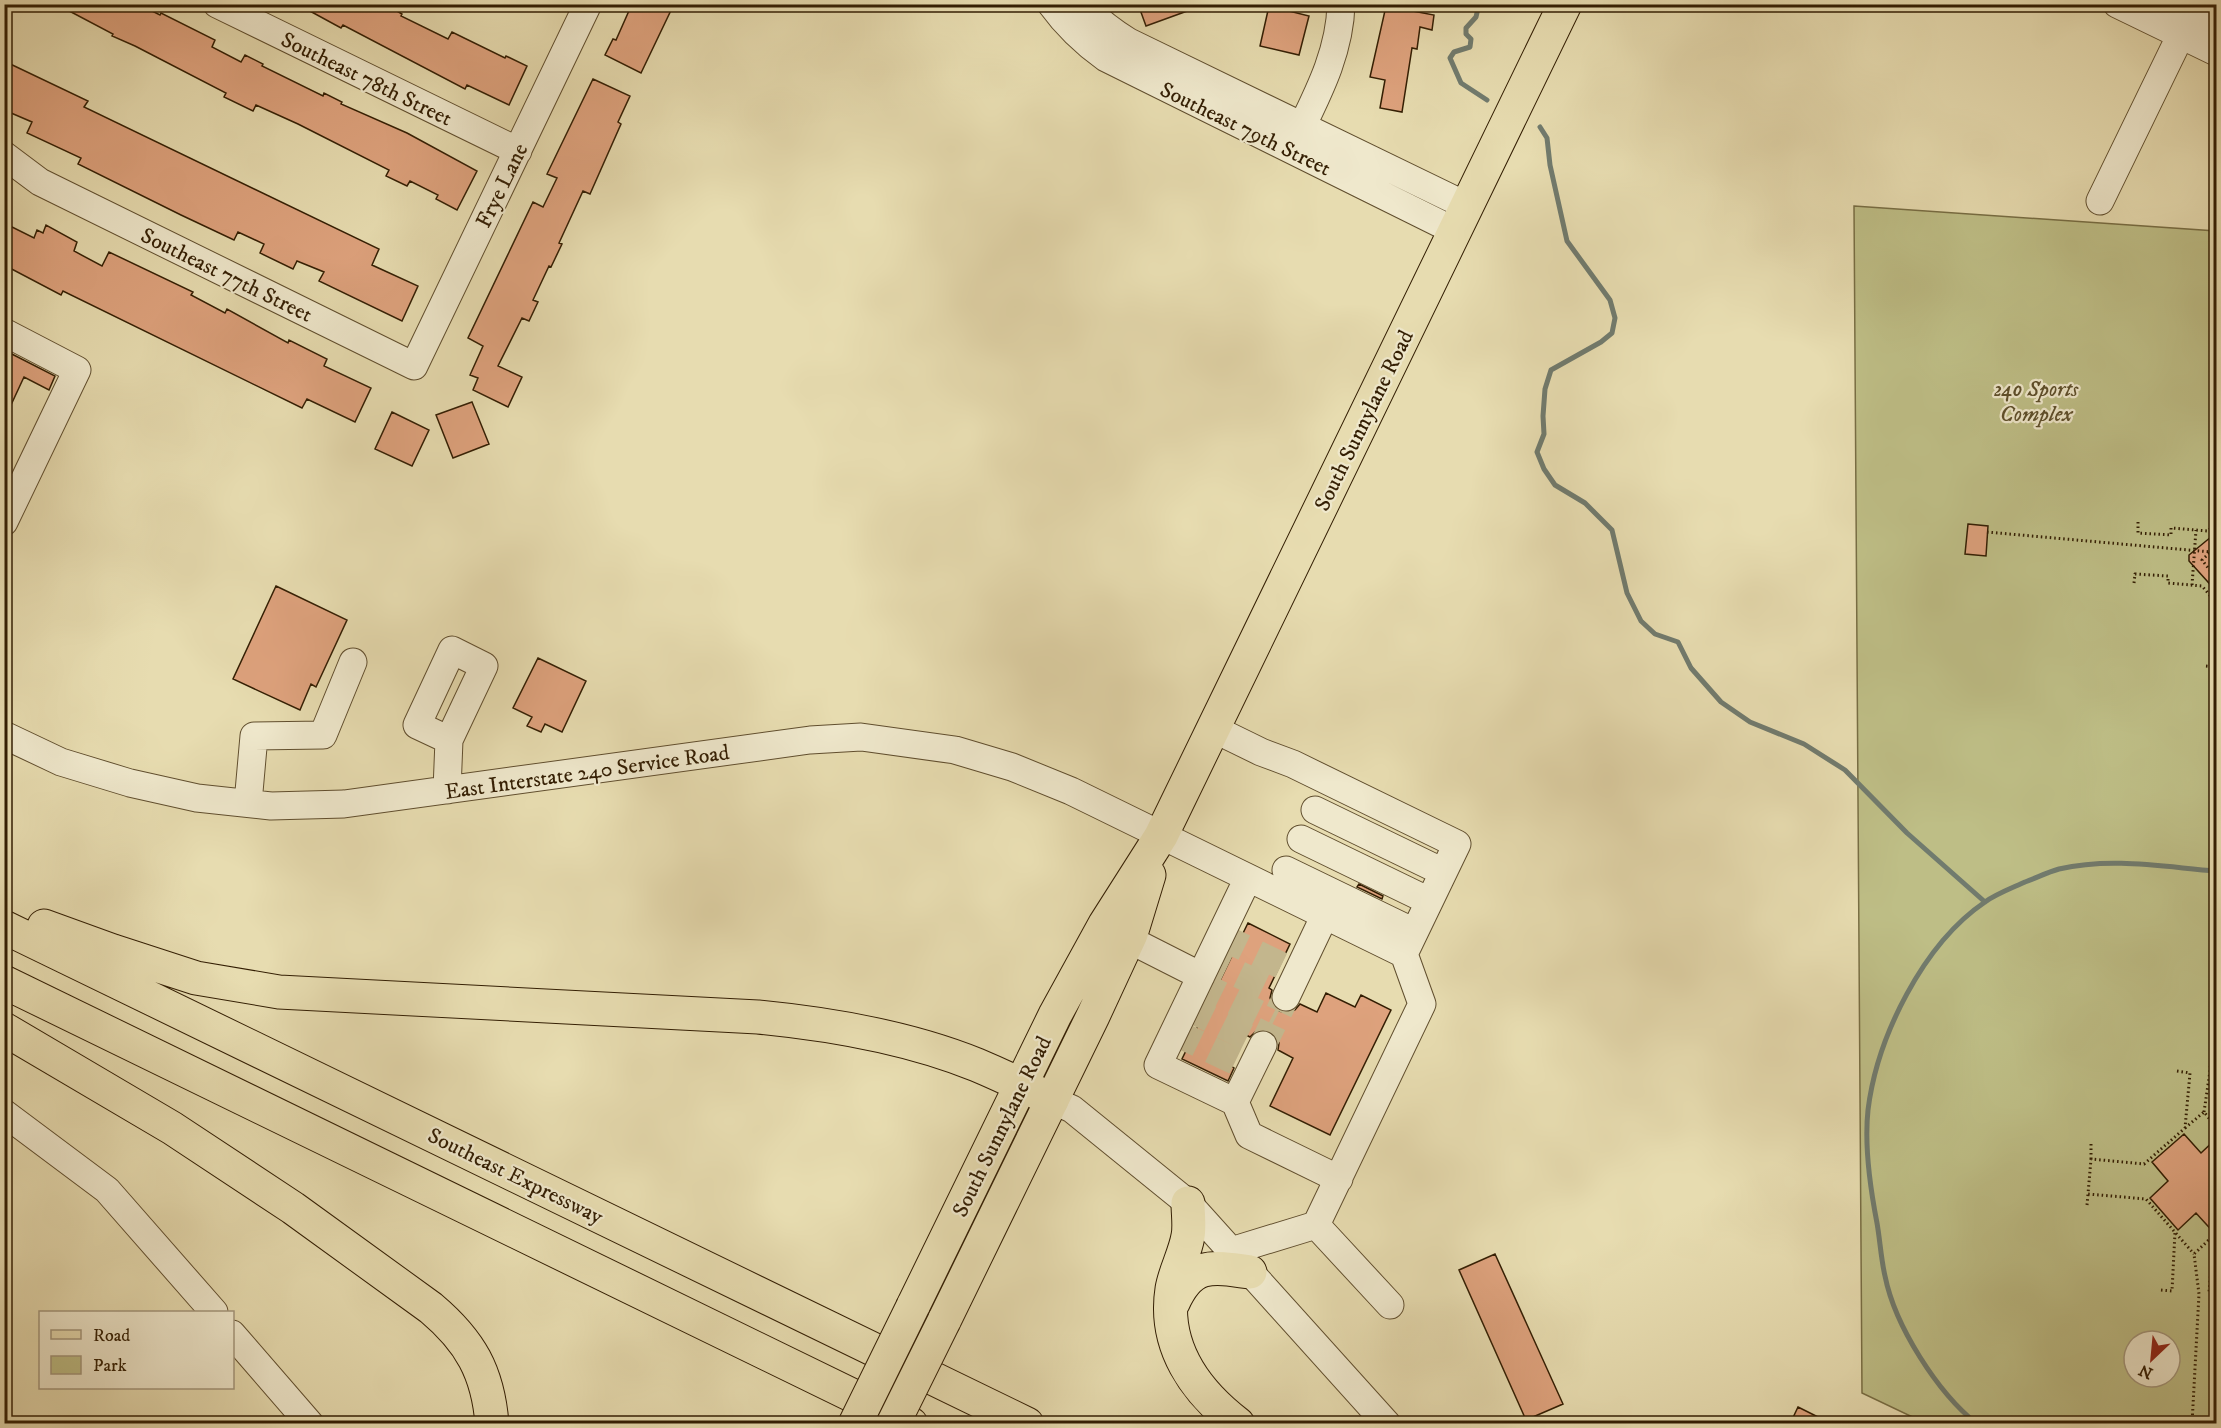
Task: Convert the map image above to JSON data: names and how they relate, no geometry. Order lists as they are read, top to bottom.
{
  "streets": {
    "main road": ["South Sunnylane Road", "Southeast Expressway"],
    "street": [
      "Southeast 78th Street",
      "Southeast 79th Street",
      "Frye Lane",
      "Southeast 77th Street",
      "East Interstate 240 Service Road"
    ]
  },
  "crossings": [
    ["Southeast 78th Street", "Frye Lane"],
    ["Southeast 79th Street", "South Sunnylane Road"],
    ["Frye Lane", "Southeast 77th Street"],
    ["South Sunnylane Road", "East Interstate 240 Service Road"]
  ],
  "parks": ["240 Sports Complex"],
  "legend": ["Road", "Park"],
  "north": "bottom left"
}
